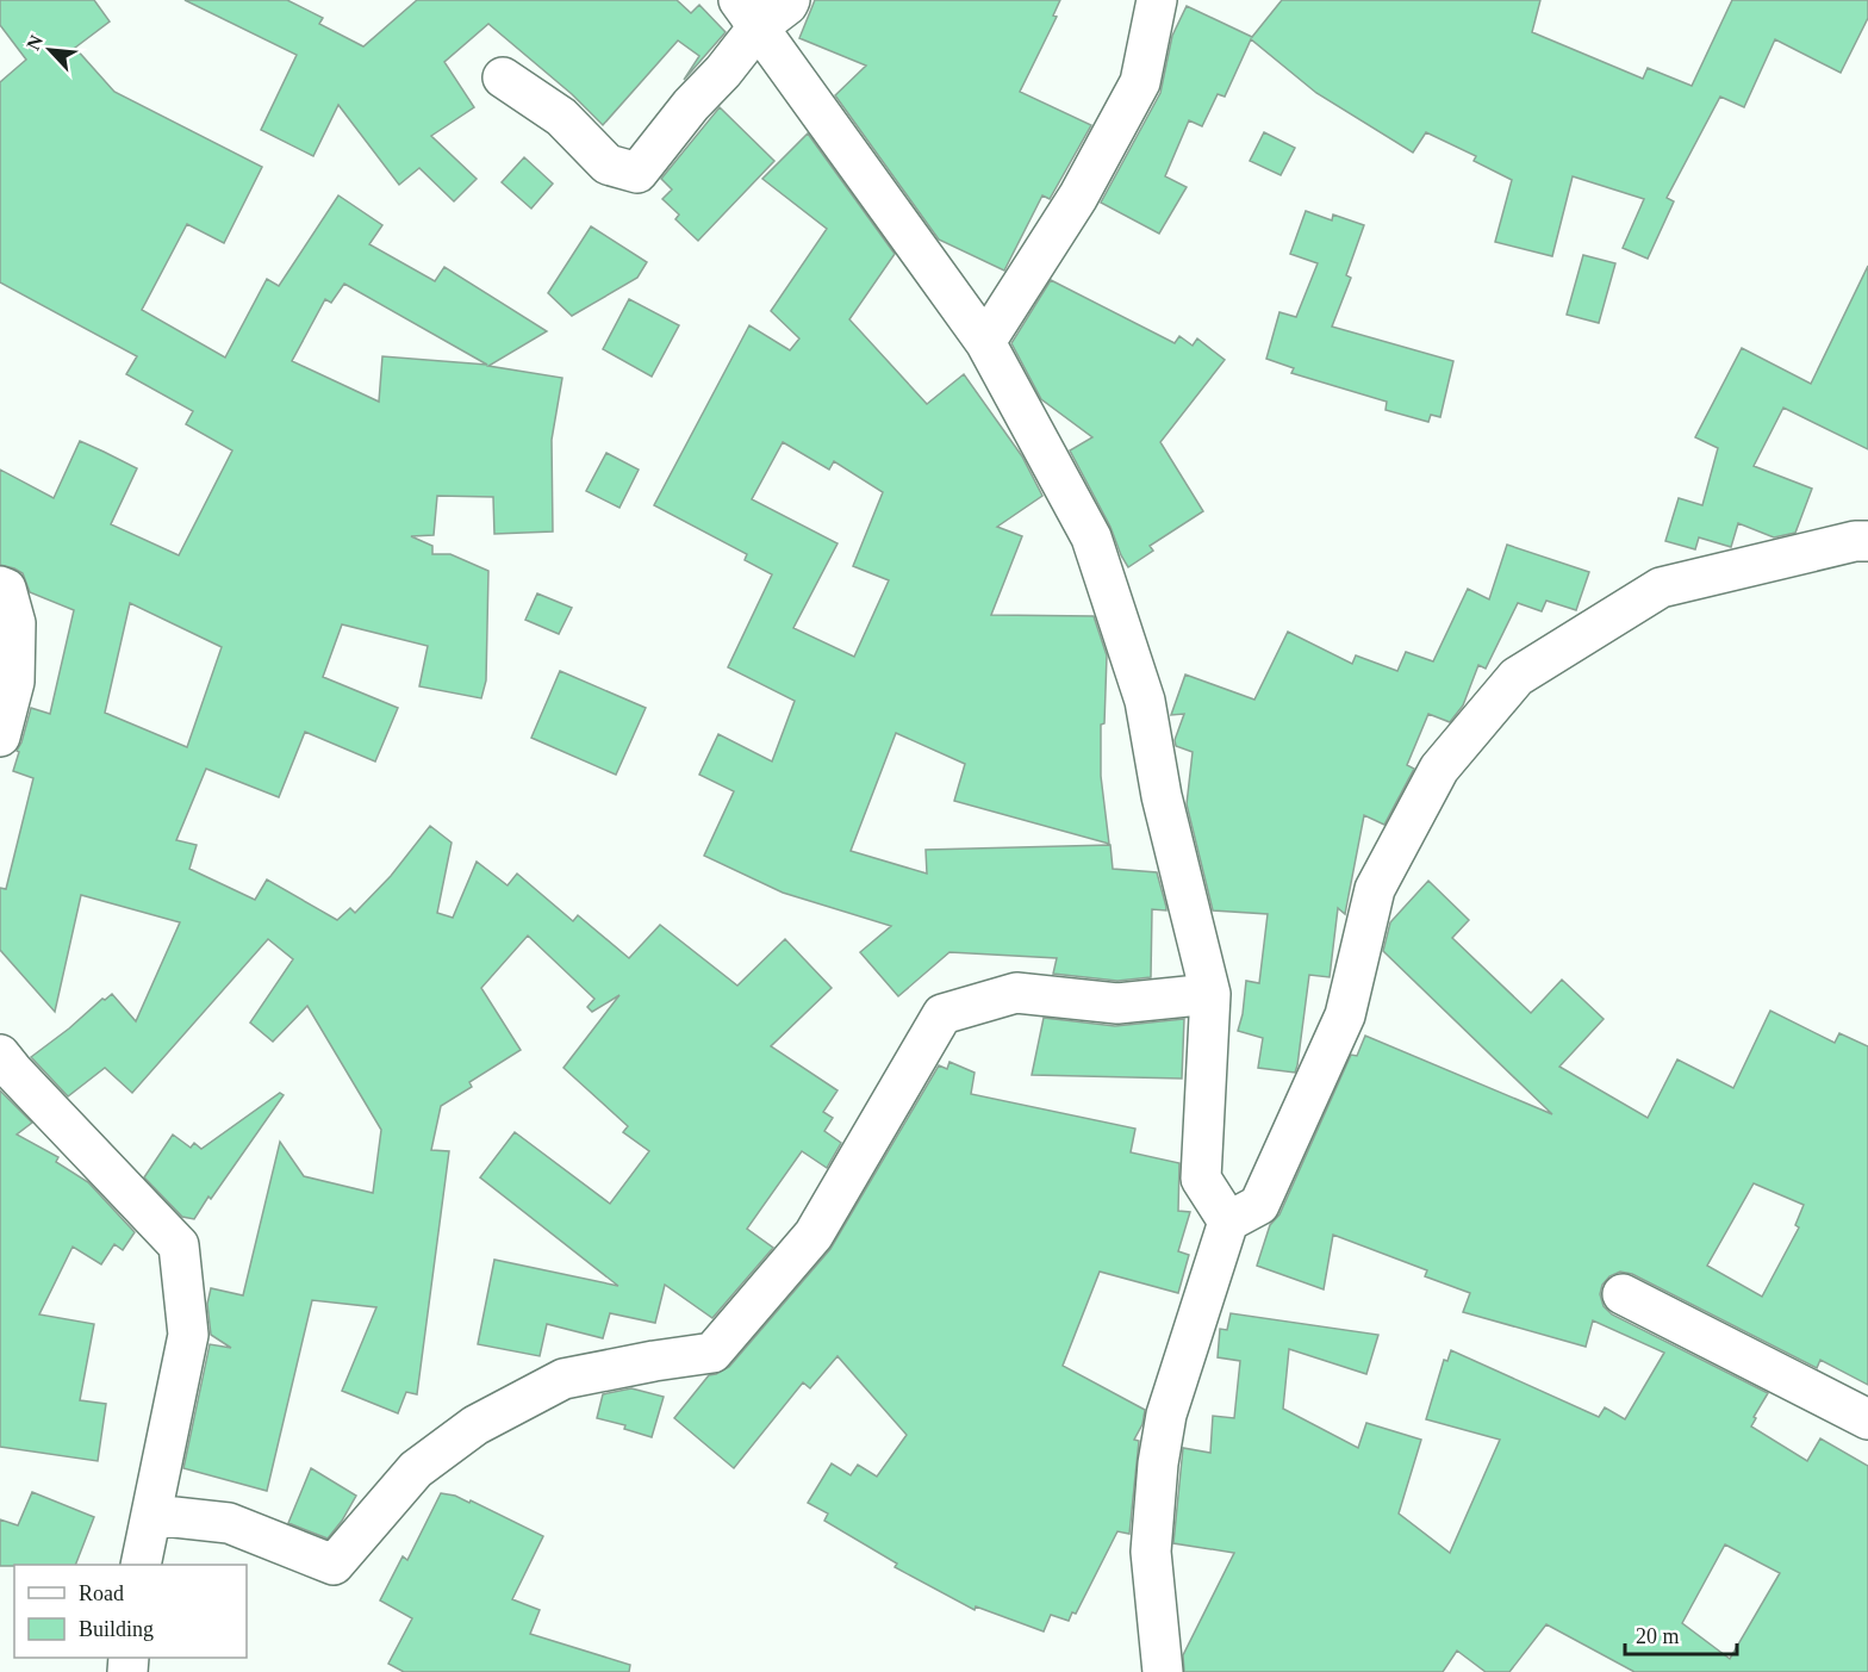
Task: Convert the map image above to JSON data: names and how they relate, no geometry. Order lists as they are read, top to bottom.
{
  "legend": ["Road", "Building"],
  "scale_bar": "20 m",
  "north": "top left"
}
